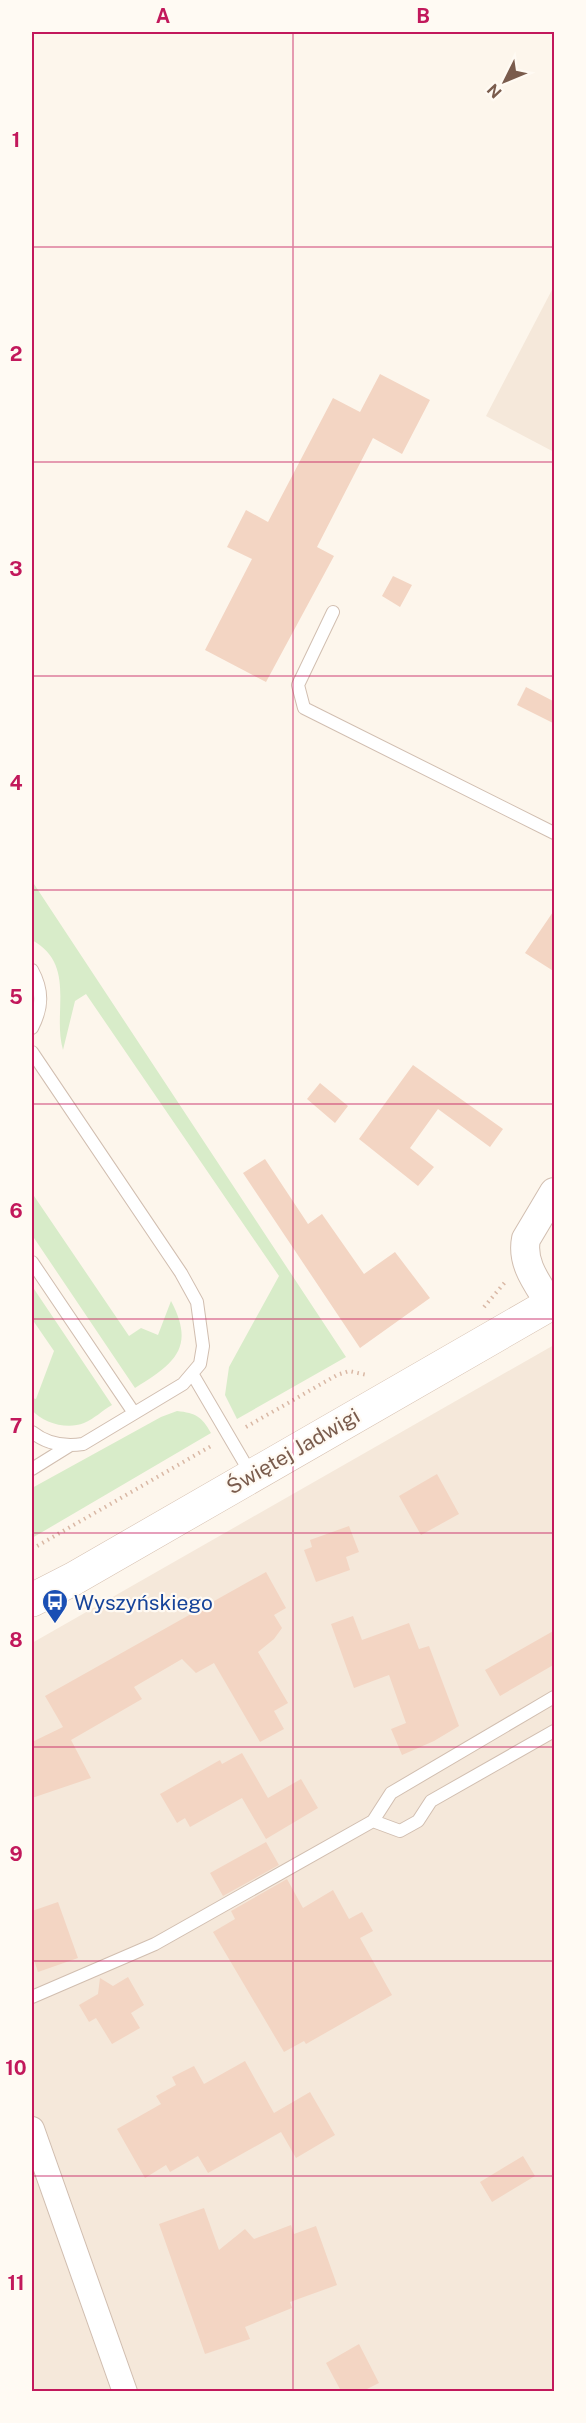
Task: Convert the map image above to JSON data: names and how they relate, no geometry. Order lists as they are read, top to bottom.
{
  "streets": {
    "main road": ["Świętej Jadwigi"]
  },
  "places": {
    "bus stop": ["Wyszyńskiego"]
  },
  "north": "bottom left",
  "grid": {
    "columns": ["A", "B"],
    "rows": [
      "1",
      "2",
      "3",
      "4",
      "5",
      "6",
      "7",
      "8",
      "9",
      "10",
      "11"
    ]
  }
}
